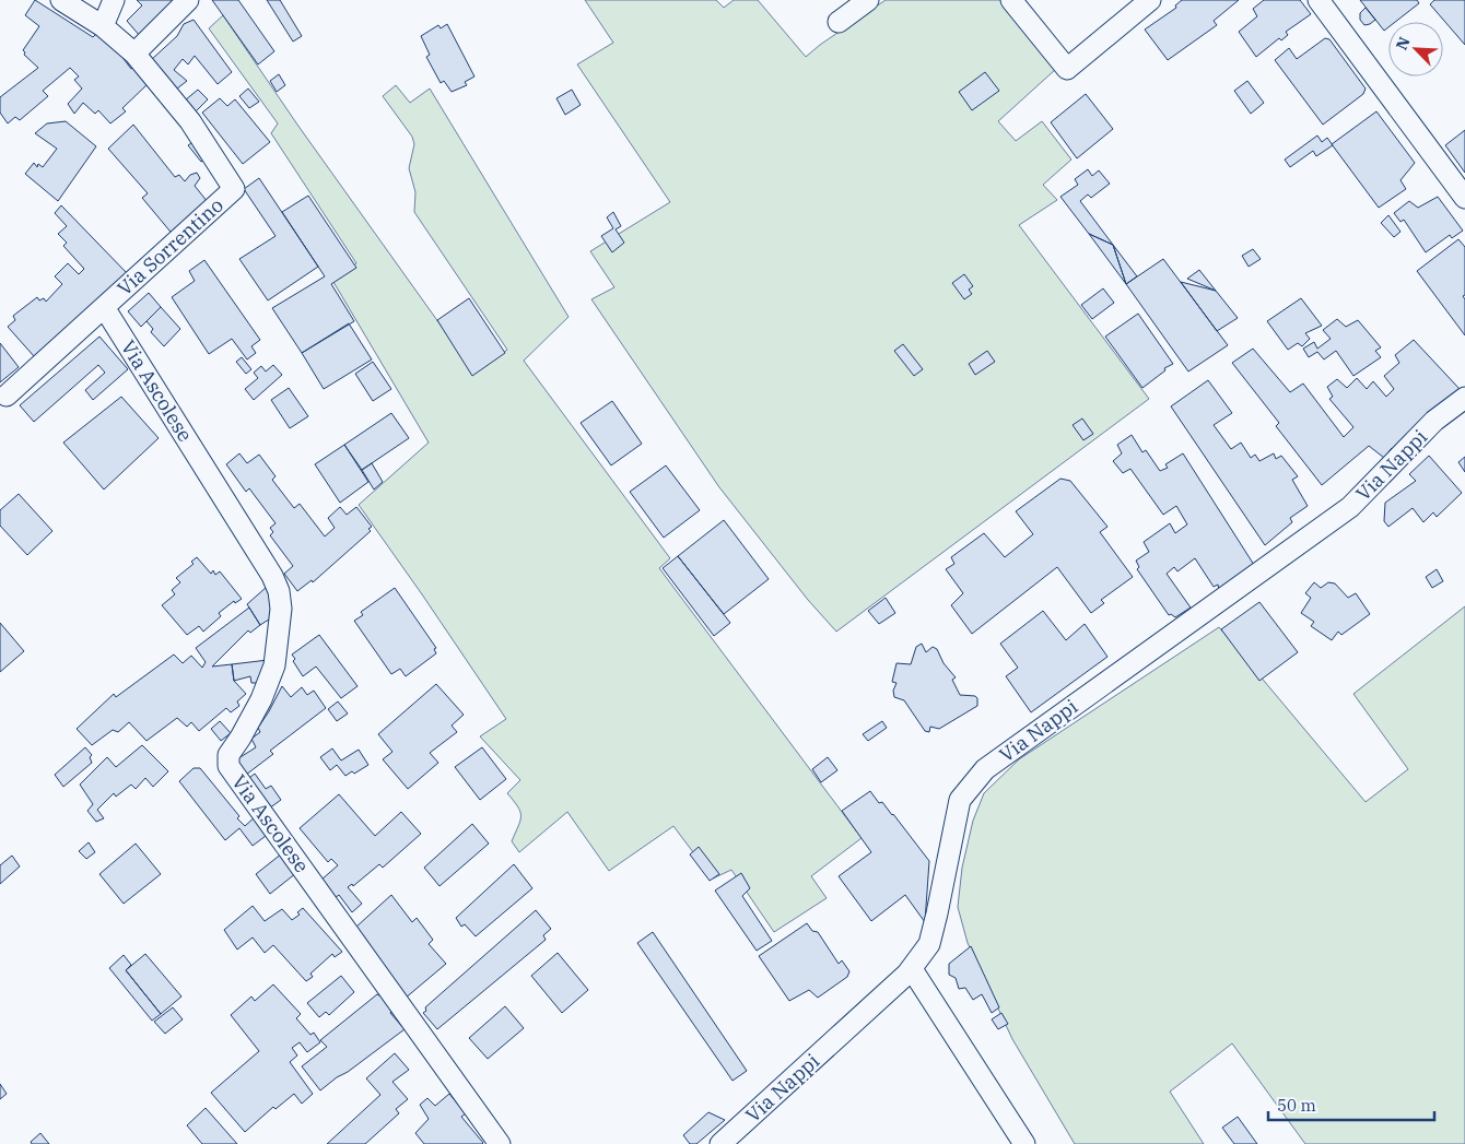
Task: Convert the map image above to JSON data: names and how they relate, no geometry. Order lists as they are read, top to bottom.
{
  "streets": {
    "street": ["Via Sorrentino", "Via Ascolese", "Via Nappi"]
  },
  "crossings": [
    ["Via Sorrentino", "Via Ascolese"]
  ],
  "scale_bar": "50 m",
  "north": "top left"
}
